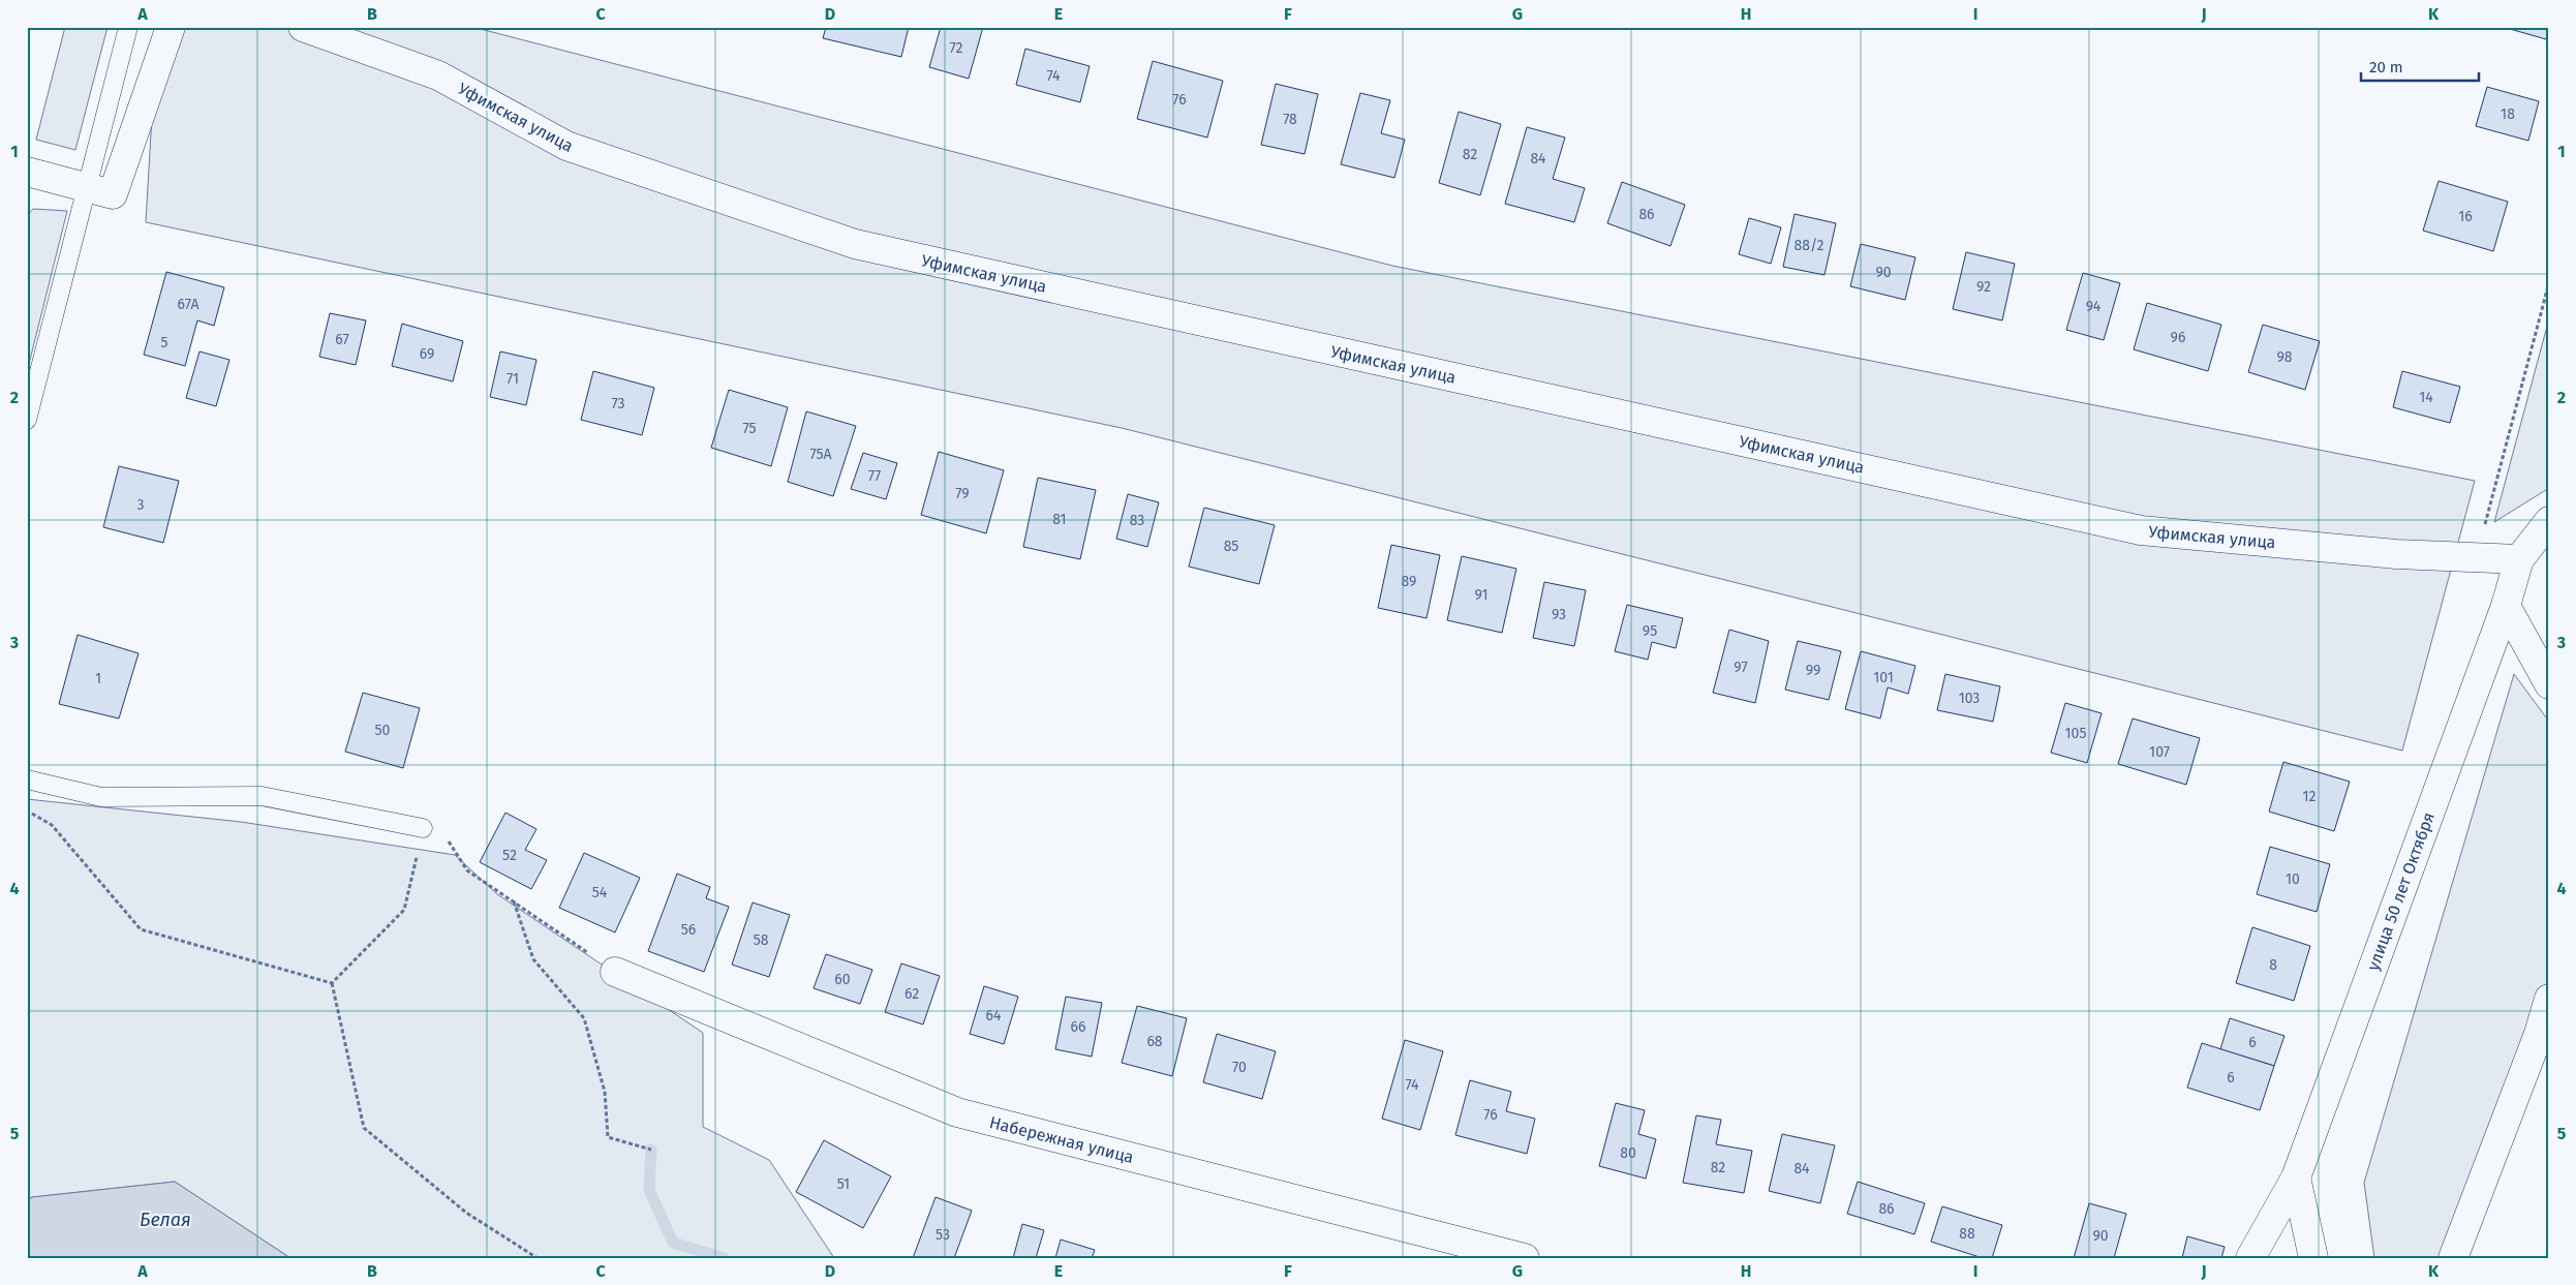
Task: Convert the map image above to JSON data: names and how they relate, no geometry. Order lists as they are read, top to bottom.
{
  "streets": {
    "street": ["Уфимская улица", "улица 50 лет Октября", "Набережная улица"]
  },
  "crossings": [
    ["Уфимская улица", "улица 50 лет Октября"]
  ],
  "water": ["Белая"],
  "house_numbers": [
    "72",
    "74",
    "76",
    "18",
    "78",
    "82",
    "84",
    "86",
    "16",
    "88/2",
    "90",
    "92",
    "67А",
    "94",
    "96",
    "67",
    "5",
    "69",
    "98",
    "71",
    "14",
    "73",
    "75",
    "75А",
    "77",
    "79",
    "3",
    "81",
    "83",
    "85",
    "89",
    "91",
    "93",
    "95",
    "97",
    "99",
    "101",
    "1",
    "103",
    "50",
    "105",
    "107",
    "12",
    "52",
    "10",
    "54",
    "56",
    "58",
    "8",
    "60",
    "62",
    "64",
    "66",
    "68",
    "6",
    "70",
    "6",
    "74",
    "76",
    "80",
    "82",
    "84",
    "51",
    "86",
    "88",
    "53",
    "90"
  ],
  "scale_bar": "20 m",
  "grid": {
    "columns": [
      "A",
      "B",
      "C",
      "D",
      "E",
      "F",
      "G",
      "H",
      "I",
      "J",
      "K"
    ],
    "rows": [
      "1",
      "2",
      "3",
      "4",
      "5"
    ]
  }
}
